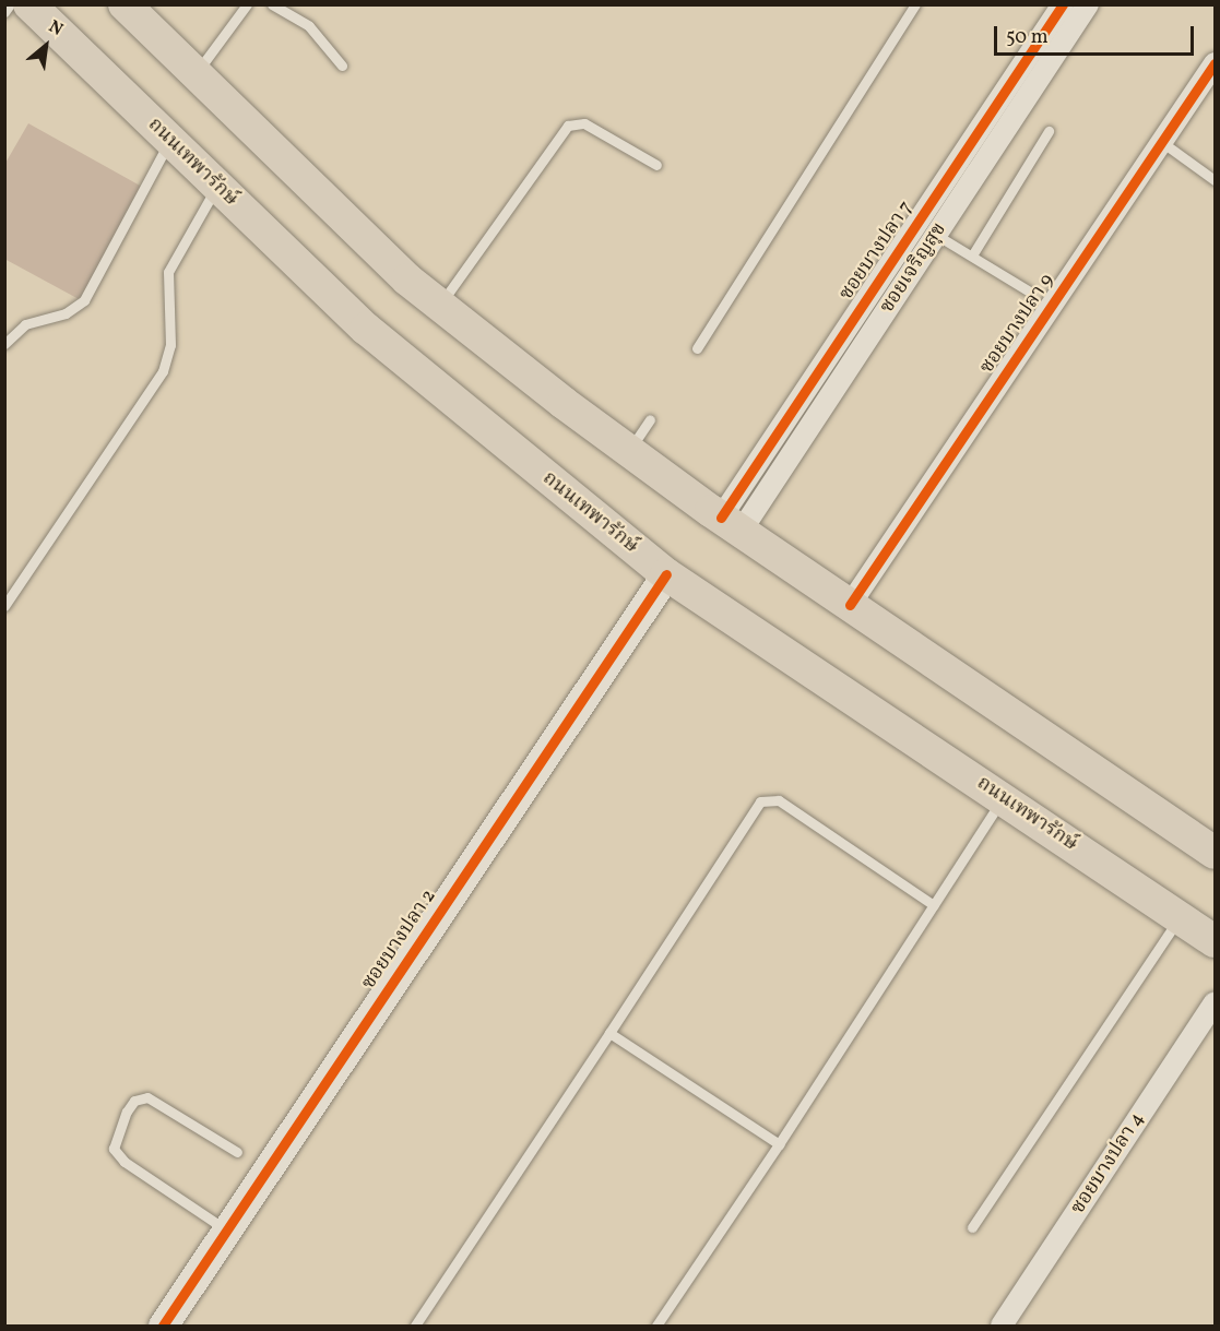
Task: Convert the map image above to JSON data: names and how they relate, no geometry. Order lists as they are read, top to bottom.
{
  "streets": {
    "main road": ["ถนนเทพารักษ์"],
    "street": [
      "ซอยบางปลา 7",
      "ซอยเจริญสุข",
      "ซอยบางปลา 9",
      "ซอยบางปลา 2",
      "ซอยบางปลา 4"
    ]
  },
  "crossings": [
    ["ถนนเทพารักษ์", "ซอยบางปลา 2"],
    ["ซอยบางปลา 7", "ซอยเจริญสุข"]
  ],
  "scale_bar": "50 m",
  "north": "top right"
}
